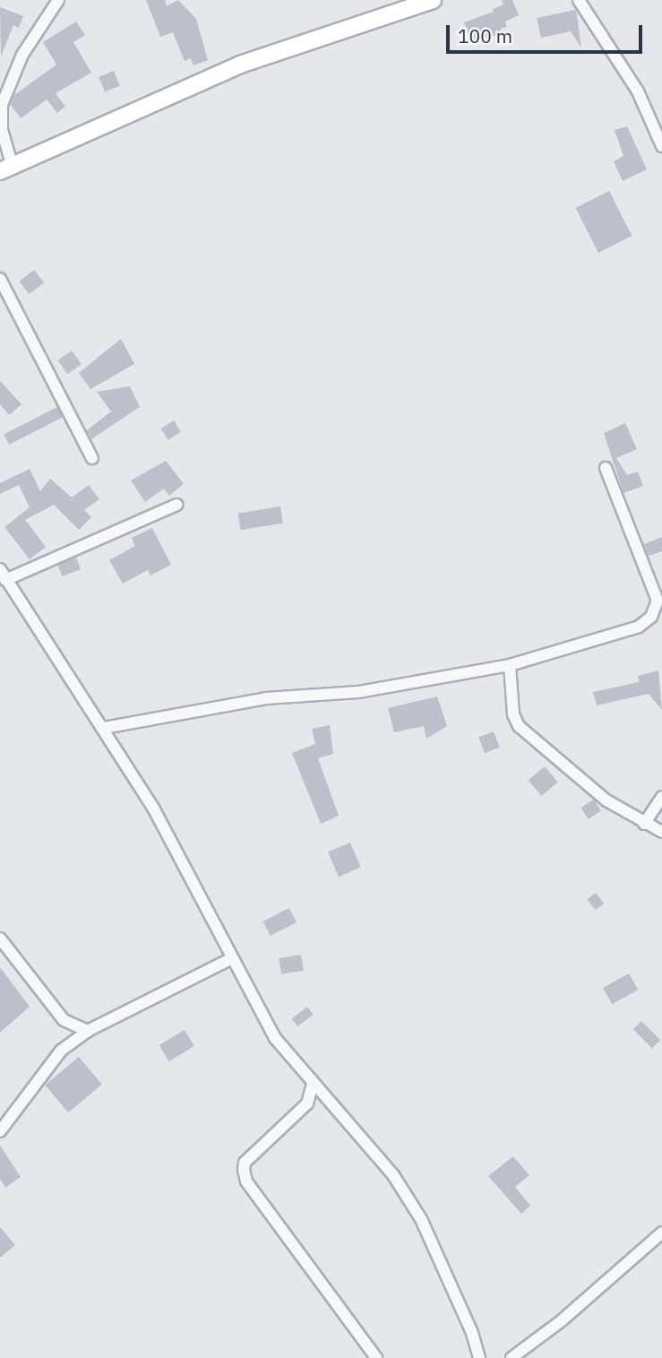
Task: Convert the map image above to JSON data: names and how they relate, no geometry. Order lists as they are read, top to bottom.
{
  "scale_bar": "100 m"
}
